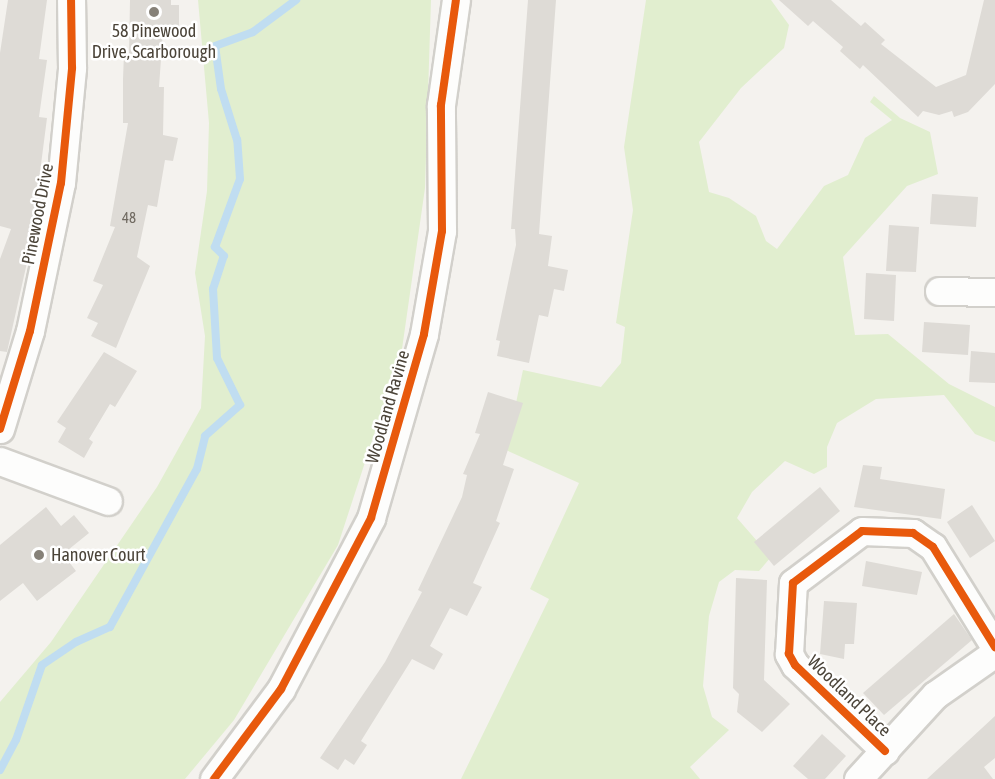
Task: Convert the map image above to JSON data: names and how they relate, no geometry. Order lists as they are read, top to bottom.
{
  "streets": {
    "street": ["Pinewood Drive", "Woodland Ravine", "Woodland Place"]
  },
  "places": ["58 Pinewood Drive, Scarborough", "Hanover Court"],
  "house_numbers": ["48"]
}
